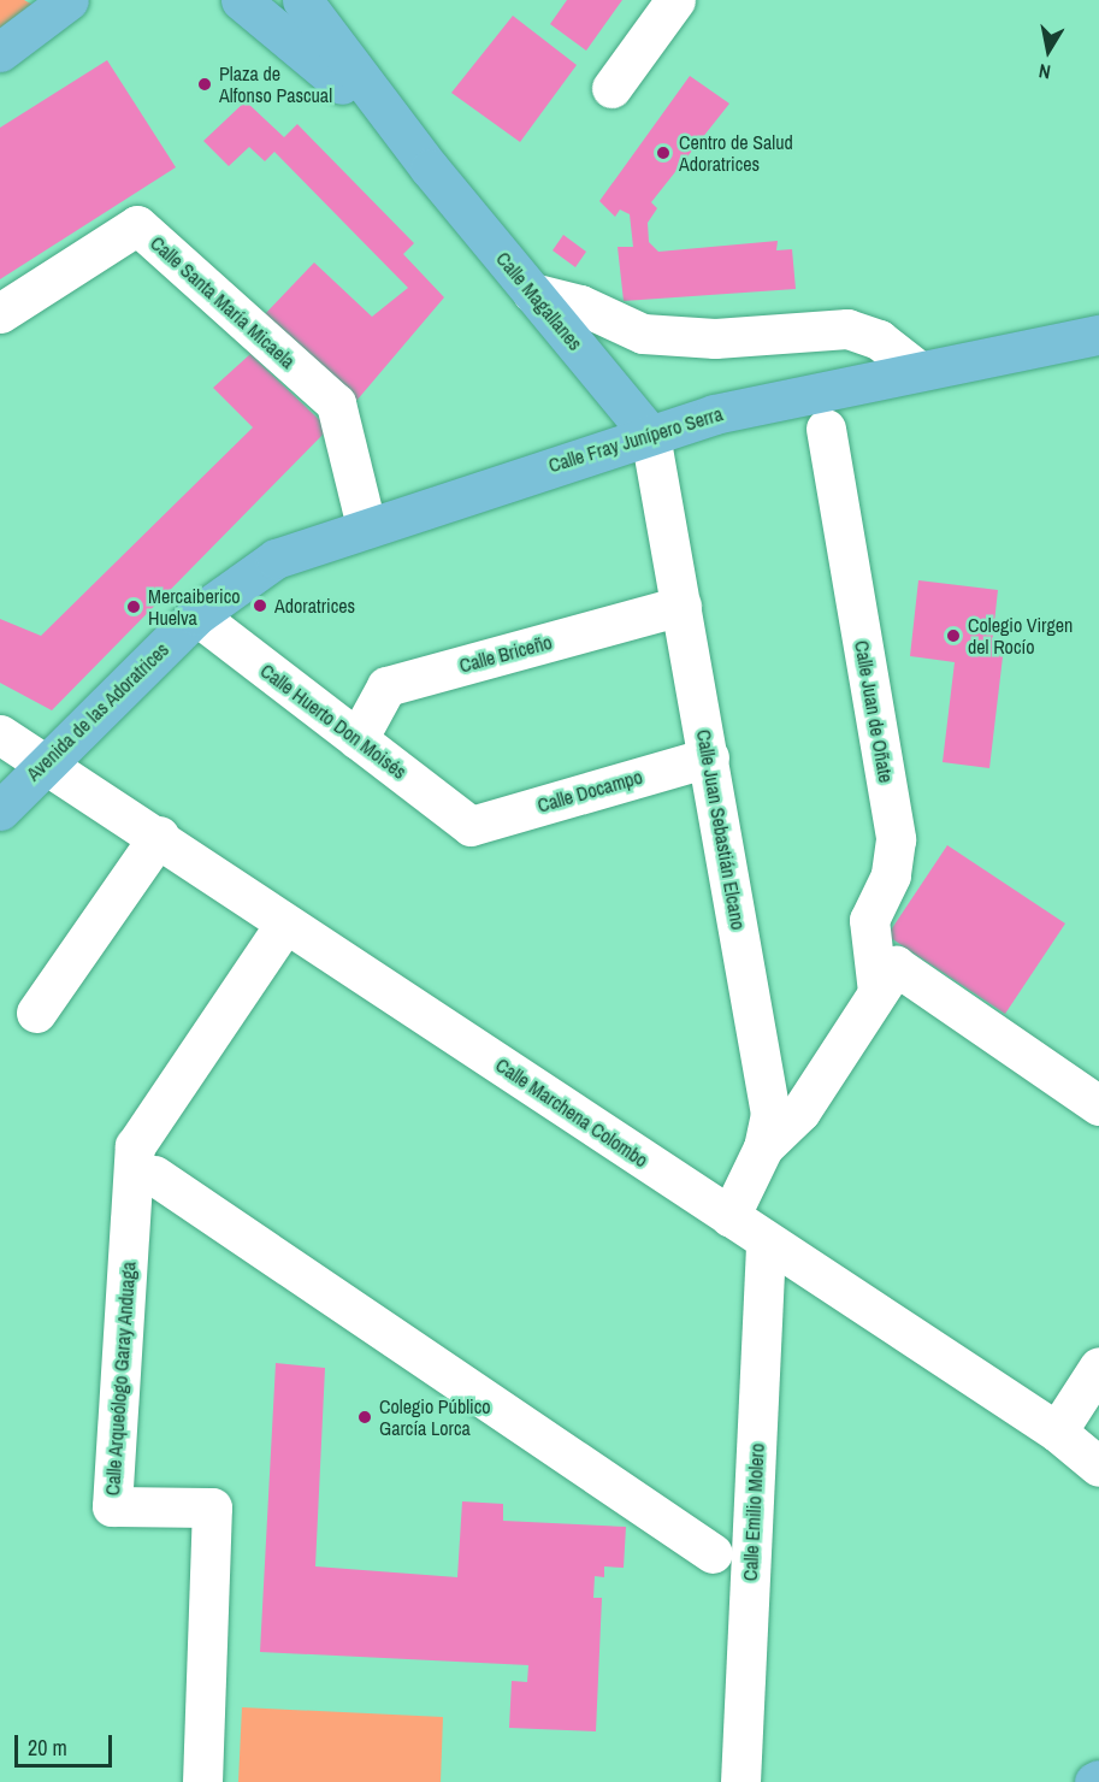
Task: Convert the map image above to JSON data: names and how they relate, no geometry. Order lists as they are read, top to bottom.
{
  "streets": {
    "main road": ["Calle Magallanes", "Calle Fray Junípero Serra", "Avenida de las Adoratrices"],
    "street": [
      "Calle Santa María Micaela",
      "Calle Briceño",
      "Calle Juan de Oñate",
      "Calle Huerto Don Moisés",
      "Calle Docampo",
      "Calle Juan Sebastián Elcano",
      "Calle Marchena Colombo",
      "Calle Arqueólogo Garay Anduaga",
      "Calle Emilio Molero"
    ]
  },
  "crossings": [
    ["Calle Magallanes", "Calle Fray Junípero Serra"],
    ["Calle Magallanes", "Calle Juan Sebastián Elcano"],
    ["Calle Santa María Micaela", "Calle Fray Junípero Serra"],
    ["Calle Fray Junípero Serra", "Avenida de las Adoratrices"],
    ["Calle Fray Junípero Serra", "Calle Huerto Don Moisés"],
    ["Calle Fray Junípero Serra", "Calle Juan Sebastián Elcano"],
    ["Calle Briceño", "Calle Huerto Don Moisés"],
    ["Calle Briceño", "Calle Juan Sebastián Elcano"],
    ["Avenida de las Adoratrices", "Calle Huerto Don Moisés"],
    ["Avenida de las Adoratrices", "Calle Marchena Colombo"],
    ["Calle Huerto Don Moisés", "Calle Docampo"],
    ["Calle Docampo", "Calle Juan Sebastián Elcano"],
    ["Calle Juan Sebastián Elcano", "Calle Marchena Colombo"],
    ["Calle Marchena Colombo", "Calle Arqueólogo Garay Anduaga"],
    ["Calle Marchena Colombo", "Calle Emilio Molero"]
  ],
  "places": [
    "Plaza de Alfonso Pascual",
    "Centro de Salud Adoratrices",
    "Adoratrices",
    "Mercaiberico Huelva",
    "Colegio Virgen del Rocío",
    "Colegio Público García Lorca"
  ],
  "scale_bar": "20 m",
  "north": "bottom"
}
